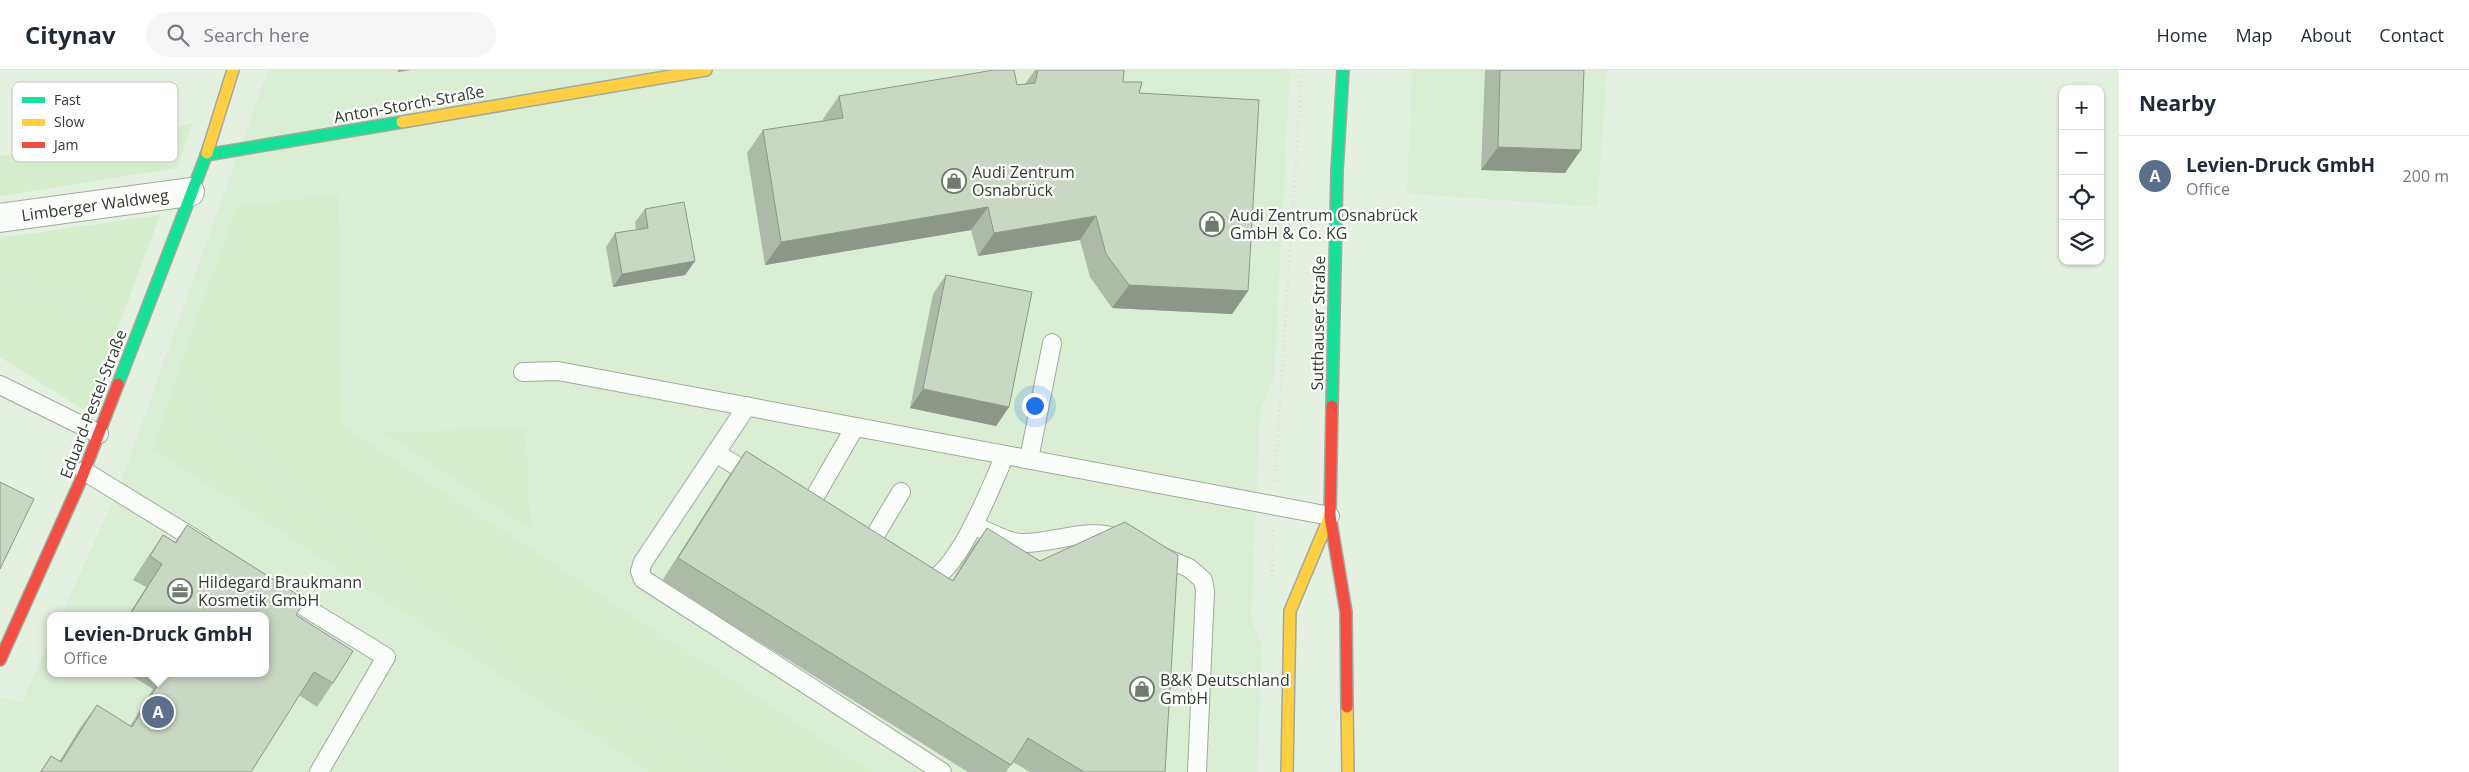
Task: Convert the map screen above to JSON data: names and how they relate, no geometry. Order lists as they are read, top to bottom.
{
  "streets": {
    "street": [
      "Anton-Storch-Straße",
      "Limberger Waldweg",
      "Sutthauser Straße",
      "Eduard-Pestel-Straße"
    ]
  },
  "crossings": [
    ["Anton-Storch-Straße", "Eduard-Pestel-Straße"],
    ["Limberger Waldweg", "Eduard-Pestel-Straße"]
  ],
  "places": {
    "shop": ["Audi Zentrum Osnabrück", "Audi Zentrum Osnabrück GmbH & Co. KG", "B&K Deutschland GmbH"],
    "office": ["Hildegard Braukmann Kosmetik GmbH"]
  },
  "legend": ["Fast", "Slow", "Jam"],
  "page": {
    "header": "Citynav",
    "search": "Search here",
    "nav": [
      "Home",
      "Map",
      "About",
      "Contact"
    ],
    "heading": "Nearby",
    "map_buttons": ["+", "−"],
    "list": [
      {
        "mark": "A",
        "name": "Levien-Druck GmbH",
        "note": "Office",
        "value": "200 m"
      }
    ],
    "popup": ["Levien-Druck GmbH", "Office"],
    "pins": "A"
  }
}
